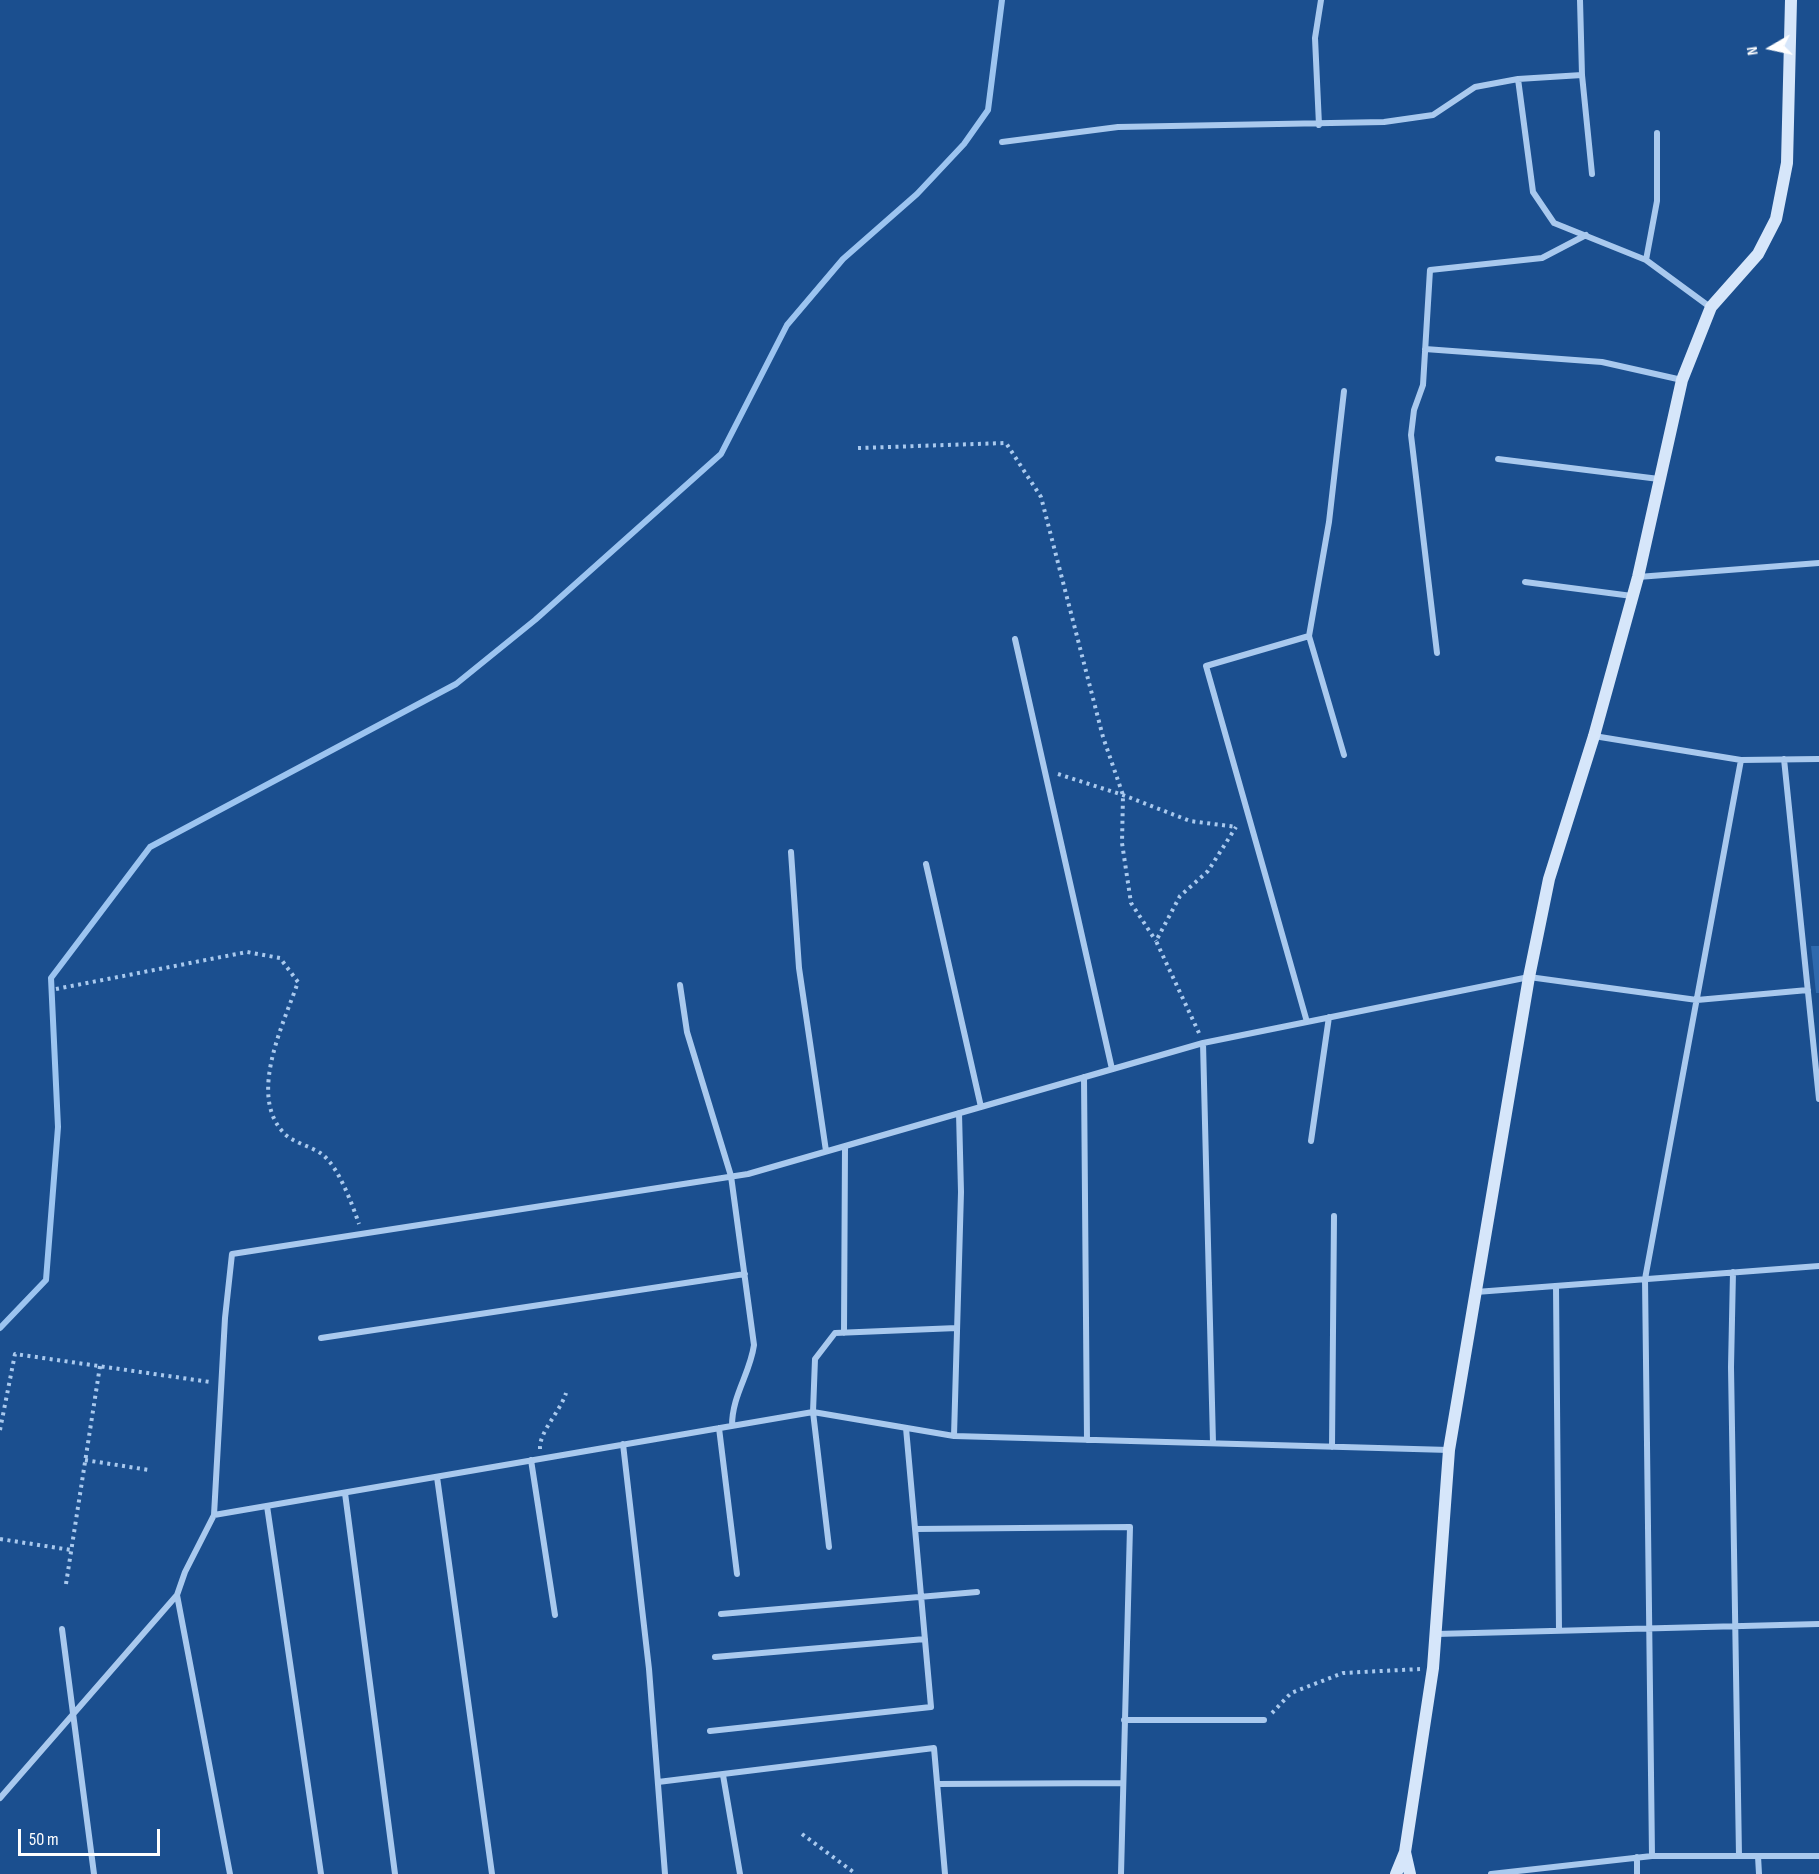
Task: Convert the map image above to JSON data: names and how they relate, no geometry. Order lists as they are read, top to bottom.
{
  "scale_bar": "50 m",
  "north": "left"
}
